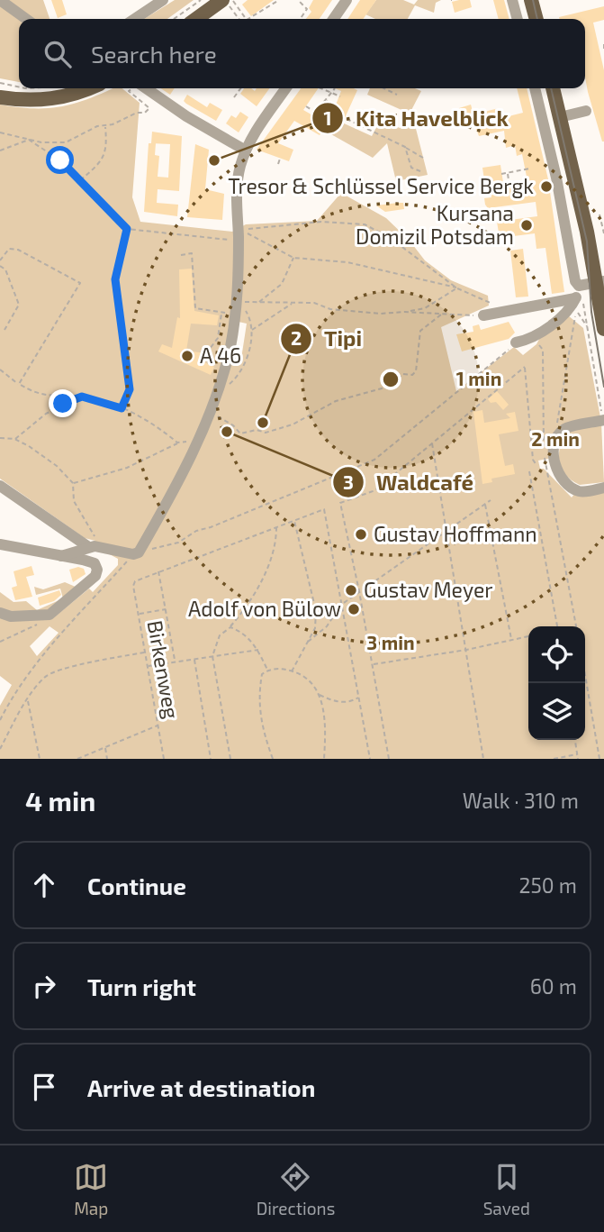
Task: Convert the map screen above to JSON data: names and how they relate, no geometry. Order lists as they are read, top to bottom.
{
  "streets": {
    "path": ["Birkenweg"]
  },
  "places": [
    "Kita Havelblick",
    "Tresor & Schlüssel Service Bergk",
    "Kursana Domizil Potsdam",
    "A 46",
    "Tipi",
    "Waldcafé",
    "Gustav Hoffmann",
    "Gustav Meyer",
    "Adolf von Bülow"
  ],
  "page": {
    "search": "Search here",
    "heading": ["4 min", "Walk · 310 m"],
    "list": [
      ["Continue", "250 m"],
      ["Turn right", "60 m"],
      "Arrive at destination"
    ],
    "nav": ["Map", "Directions", "Saved"]
  },
  "rings": ["1 min", "2 min", "3 min"]
}
